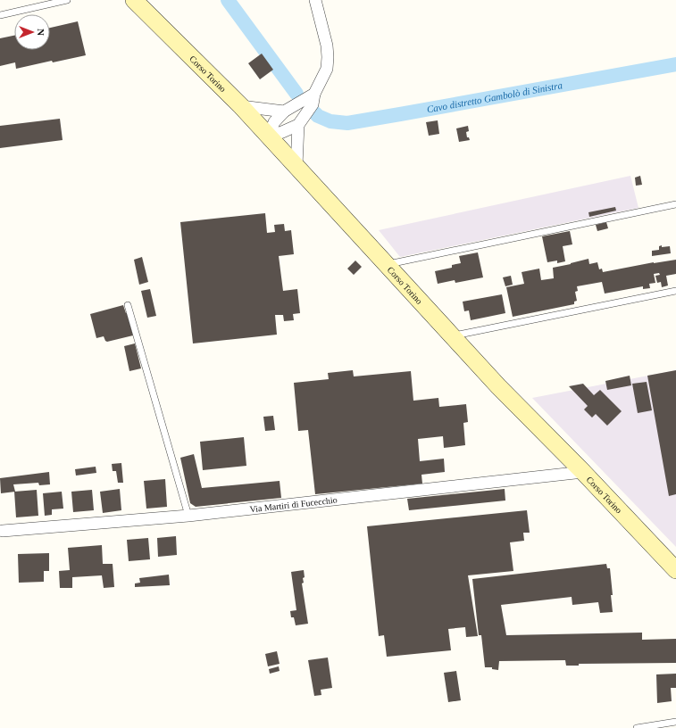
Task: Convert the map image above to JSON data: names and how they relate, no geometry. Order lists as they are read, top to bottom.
{
  "streets": {
    "main road": ["Corso Torino"],
    "street": ["Via Martiri di Fucecchio"]
  },
  "crossings": [
    ["Corso Torino", "Via Martiri di Fucecchio"]
  ],
  "water": ["Cavo distretto Gambolò di Sinistra"],
  "north": "right"
}
